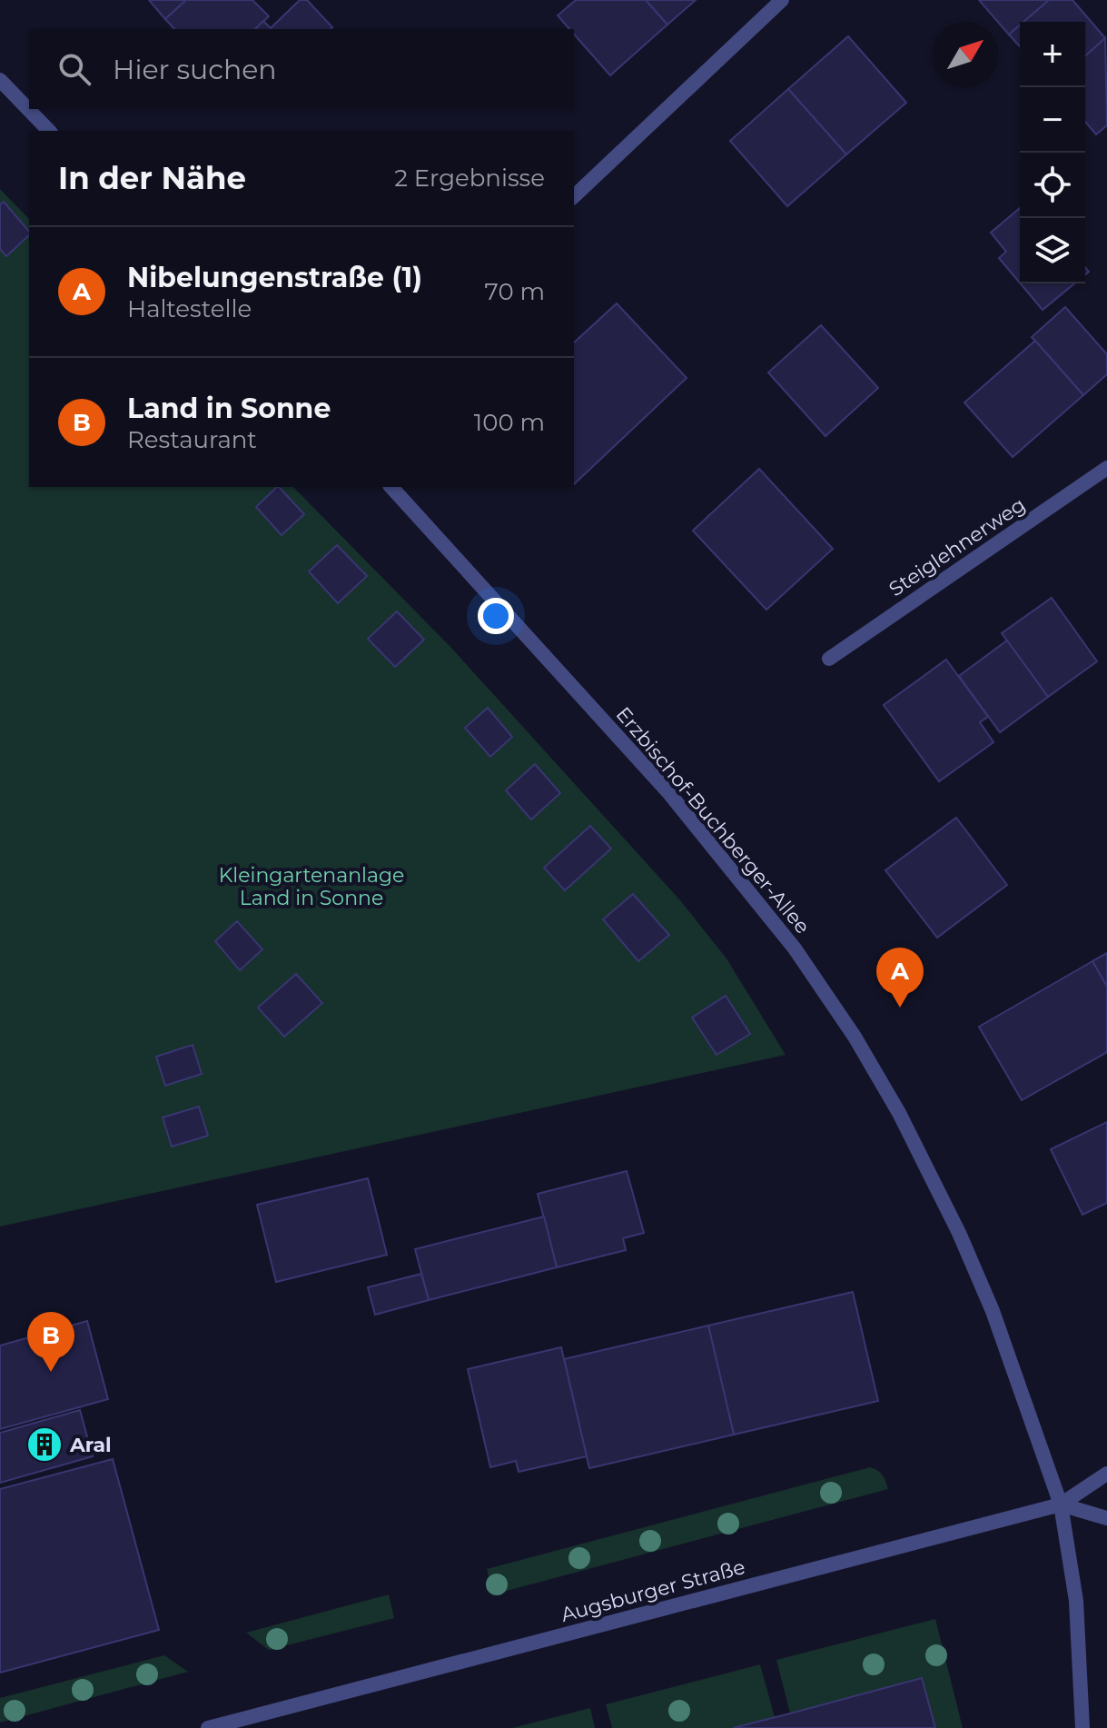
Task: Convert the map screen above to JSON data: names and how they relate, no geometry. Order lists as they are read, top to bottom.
{
  "streets": {
    "street": ["Steiglehnerweg", "Erzbischof-Buchberger-Allee", "Augsburger Straße"]
  },
  "crossings": [
    ["Erzbischof-Buchberger-Allee", "Augsburger Straße"]
  ],
  "parks": ["Kleingartenanlage Land in Sonne"],
  "places": {
    "building": ["Aral"]
  },
  "north": "top right",
  "page": {
    "map_buttons": ["+", "−"],
    "search": "Hier suchen",
    "heading": ["In der Nähe", "2 Ergebnisse"],
    "list": [
      {
        "mark": "A",
        "name": "Nibelungenstraße (1)",
        "note": "Haltestelle",
        "value": "70 m"
      },
      {
        "mark": "B",
        "name": "Land in Sonne",
        "note": "Restaurant",
        "value": "100 m"
      }
    ],
    "pins": ["A", "B"]
  }
}
